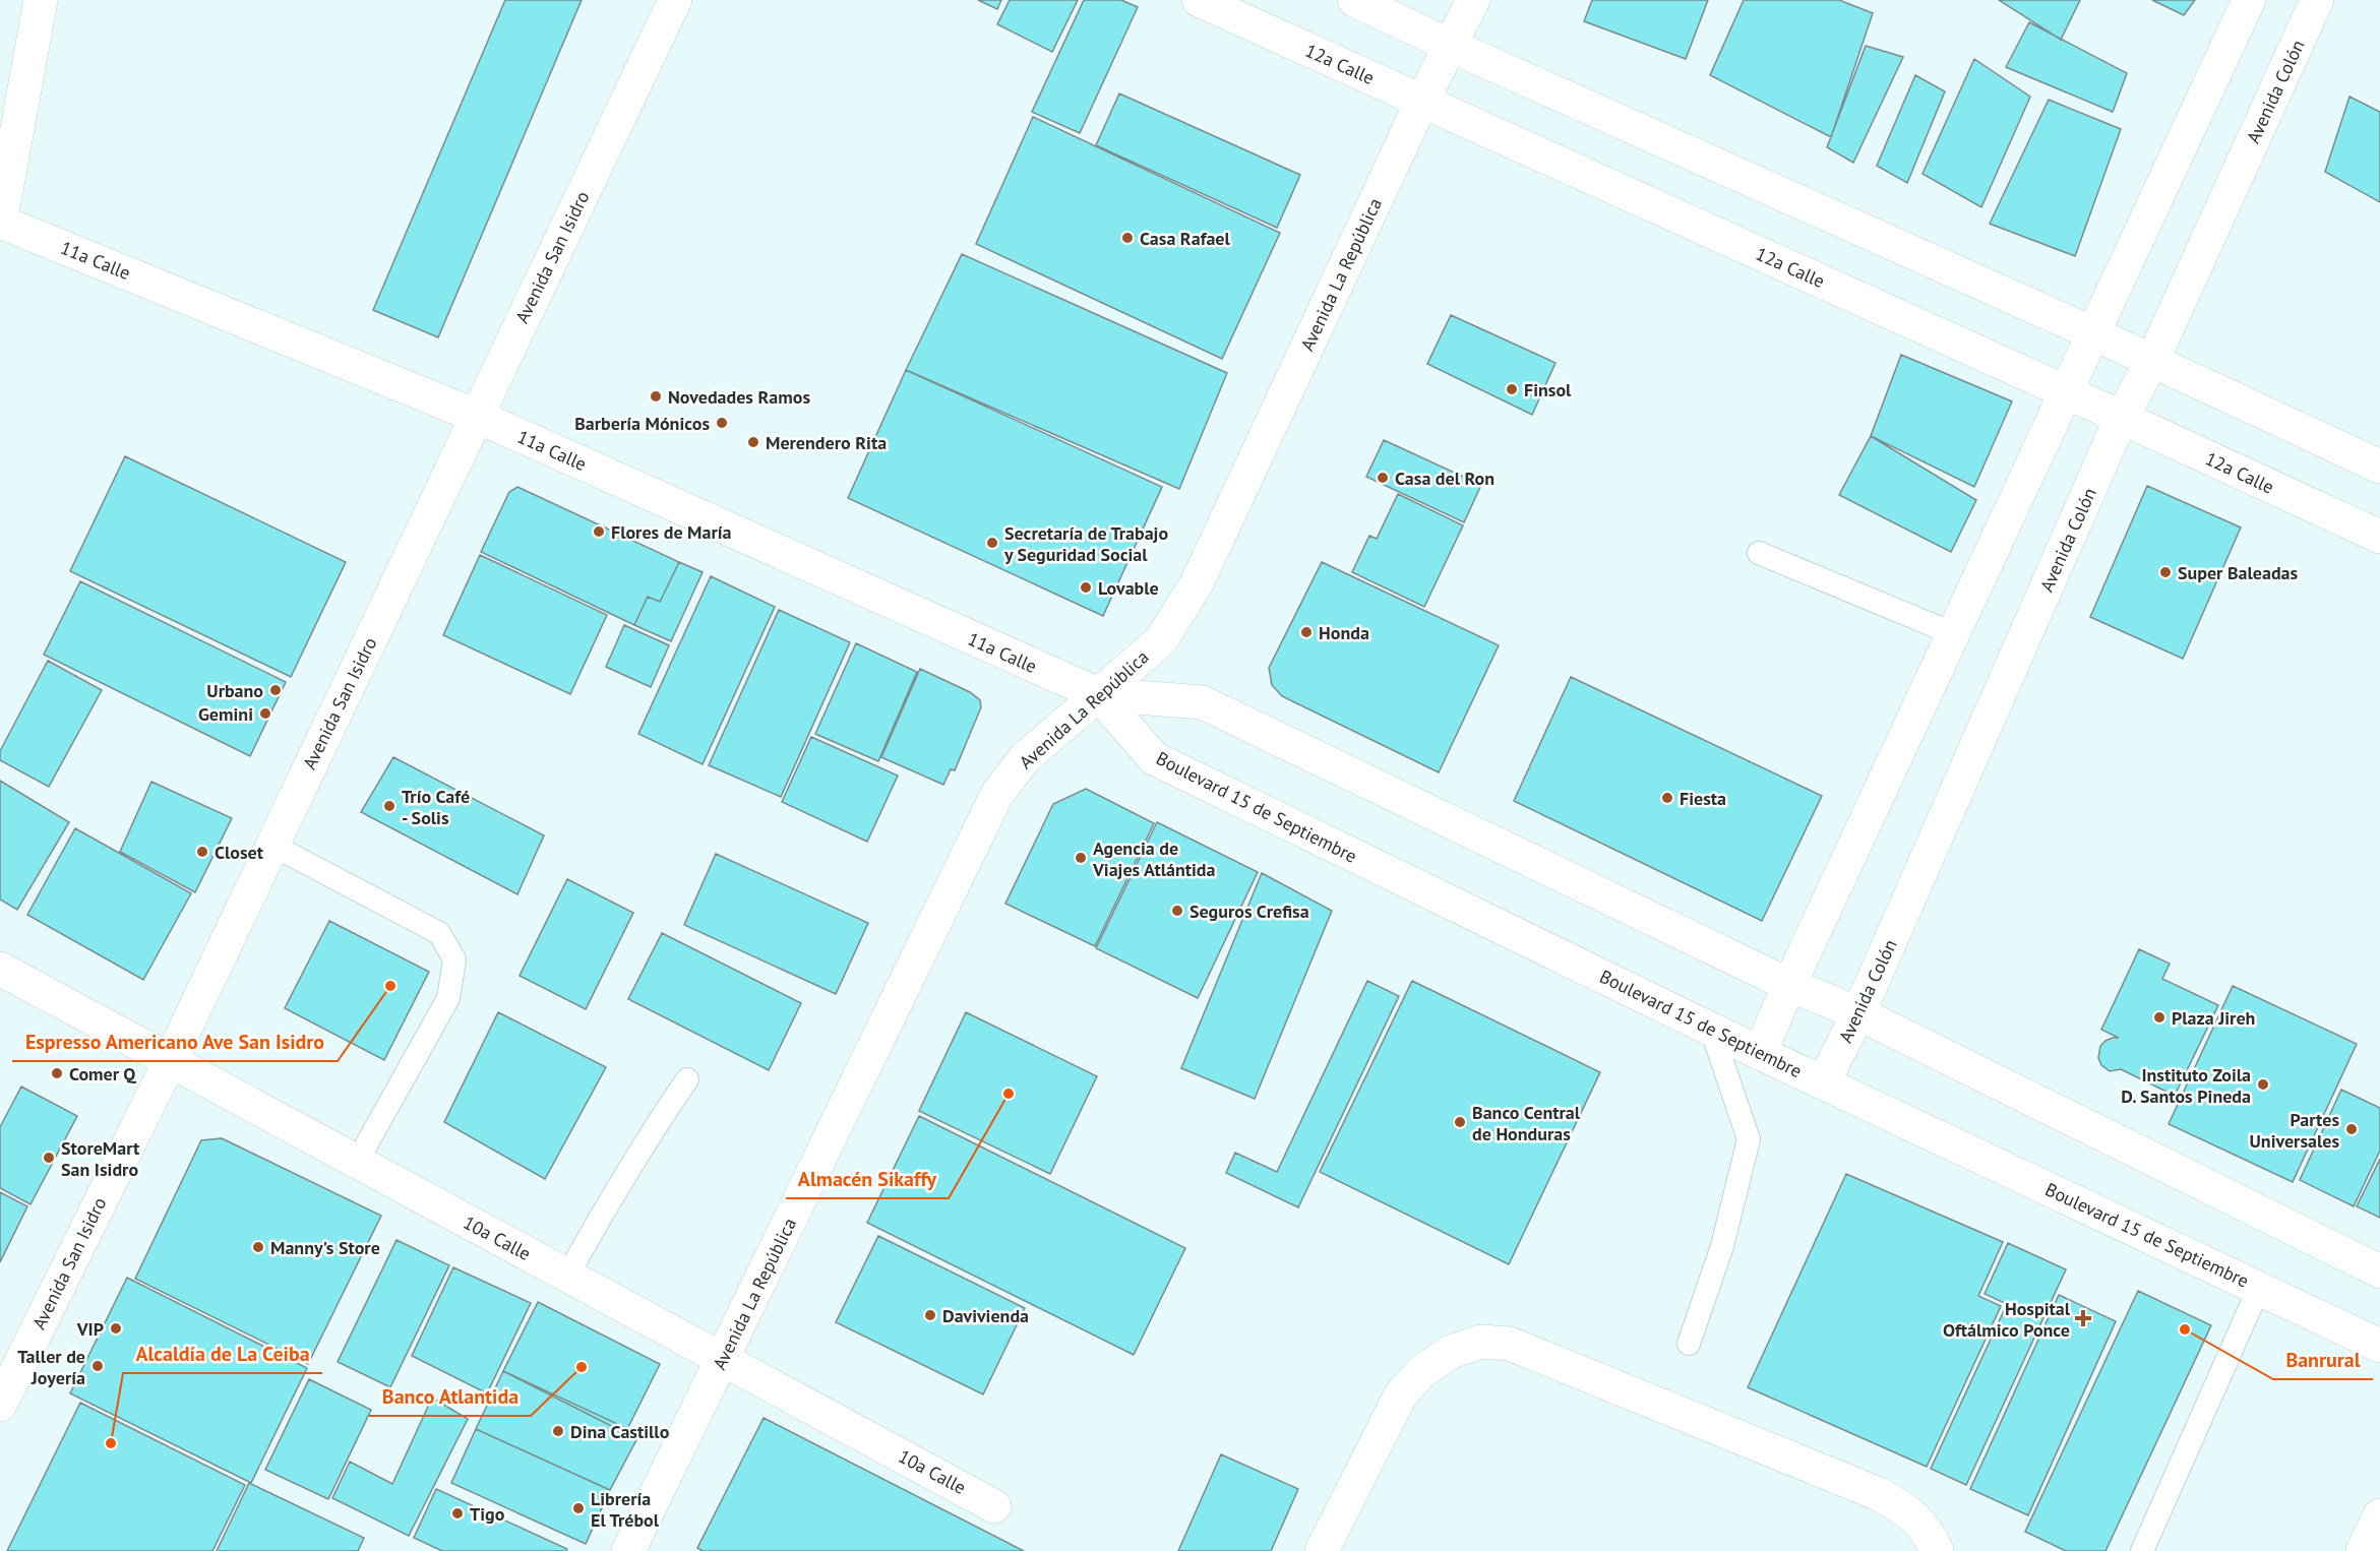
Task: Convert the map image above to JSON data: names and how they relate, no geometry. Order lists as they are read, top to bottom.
{
  "streets": {
    "street": [
      "12a Calle",
      "Avenida Colón",
      "Avenida San Isidro",
      "11a Calle",
      "Avenida La República",
      "Boulevard 15 de Septiembre",
      "10a Calle"
    ]
  },
  "crossings": [
    ["12a Calle", "Avenida Colón"],
    ["12a Calle", "Avenida La República"],
    ["Avenida Colón", "Boulevard 15 de Septiembre"],
    ["Avenida San Isidro", "11a Calle"],
    ["Avenida San Isidro", "10a Calle"],
    ["11a Calle", "Avenida La República"],
    ["11a Calle", "Boulevard 15 de Septiembre"],
    ["Avenida La República", "Boulevard 15 de Septiembre"],
    ["Avenida La República", "10a Calle"]
  ],
  "places": {
    "other": [
      "Casa Rafael",
      "Finsol",
      "Novedades Ramos",
      "Barbería Mónicos",
      "Merendero Rita",
      "Casa del Ron",
      "Flores de María",
      "Secretaría de Trabajo y Seguridad Social",
      "Super Baleadas",
      "Lovable",
      "Honda",
      "Urbano",
      "Gemini",
      "Fiesta",
      "Trío Café - Solis",
      "Closet",
      "Agencia de Viajes Atlántida",
      "Seguros Crefisa",
      "Espresso Americano Ave San Isidro",
      "Plaza Jireh",
      "Comer Q",
      "Instituto Zoila D. Santos Pineda",
      "Almacén Sikaffy",
      "Banco Central de Honduras",
      "Partes Universales",
      "StoreMart San Isidro",
      "Manny's Store",
      "Davivienda",
      "VIP",
      "Banrural",
      "Taller de Joyería",
      "Banco Atlantida",
      "Dina Castillo",
      "Alcaldía de La Ceiba",
      "Librería El Trébol",
      "Tigo"
    ],
    "health": ["Hospital Oftálmico Ponce"]
  }
}
